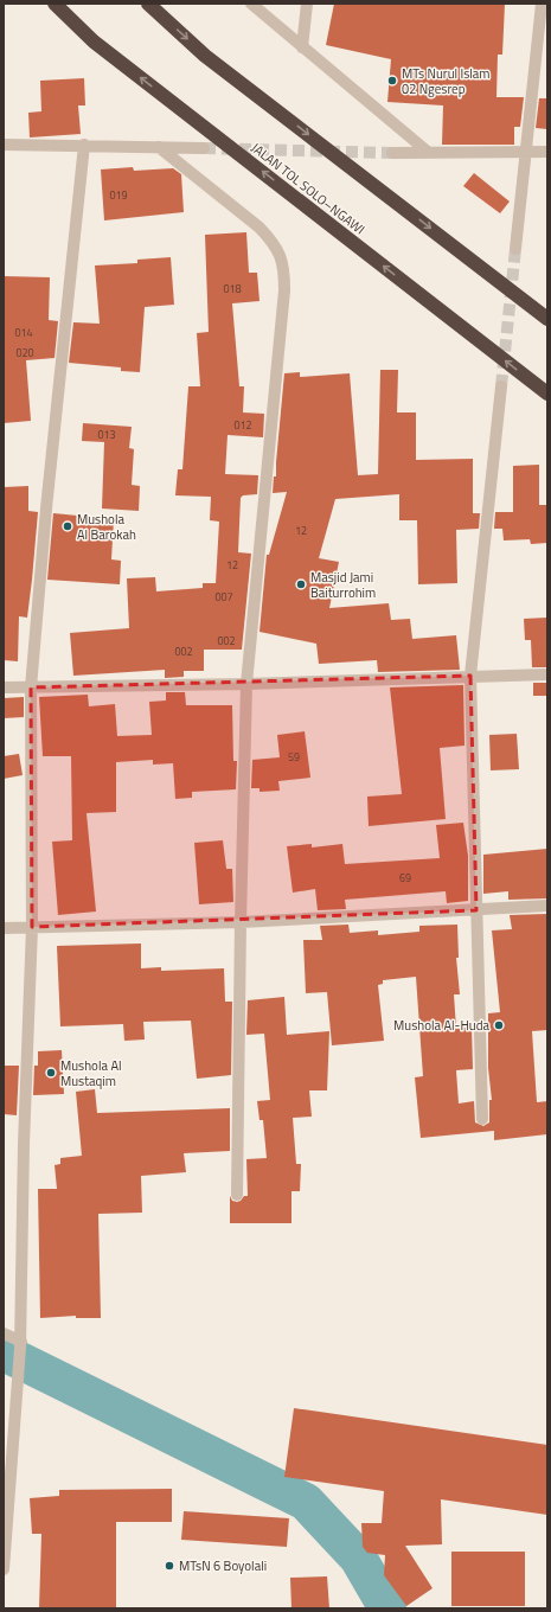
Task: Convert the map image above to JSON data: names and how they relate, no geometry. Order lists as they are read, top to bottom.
{
  "streets": {
    "highway": ["JALAN TOL SOLO–NGAWI"]
  },
  "places": [
    "MTs Nurul Islam 02 Ngesrep",
    "Mushola Al Barokah",
    "Masjid Jami Baiturrohim",
    "Mushola Al-Huda",
    "Mushola Al Mustaqim",
    "MTsN 6 Boyolali"
  ],
  "house_numbers": [
    "019",
    "018",
    "014",
    "020",
    "012",
    "013",
    "12",
    "12",
    "007",
    "002",
    "002",
    "59",
    "69"
  ]
}
